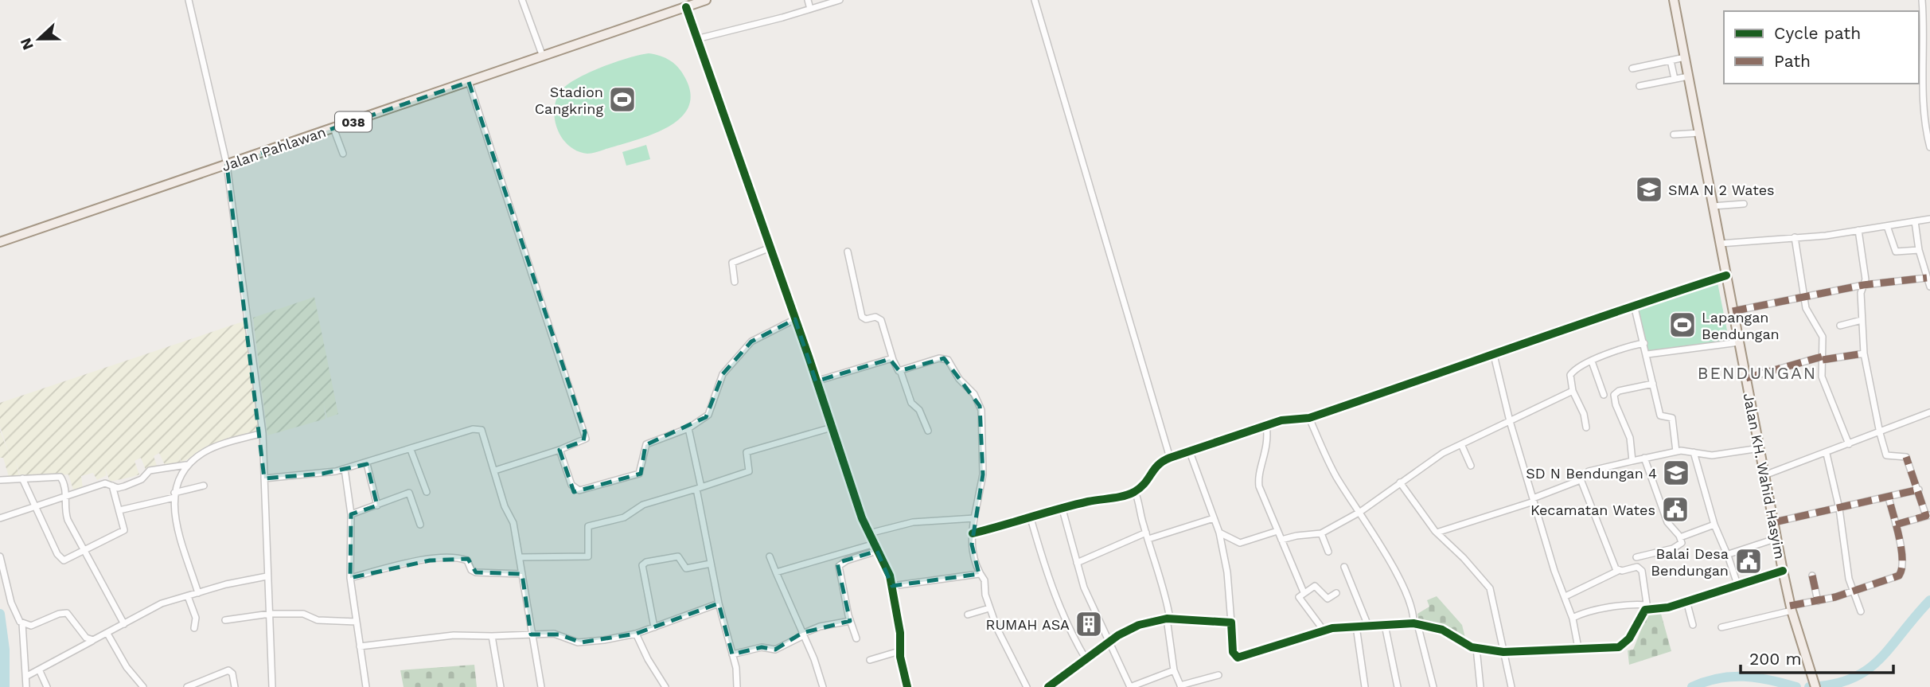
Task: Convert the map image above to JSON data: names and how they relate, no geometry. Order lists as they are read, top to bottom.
{
  "streets": {
    "main road": ["038", "Jalan Pahlawan", "Jalan KH. Wahid Hasyim"]
  },
  "districts": ["BENDUNGAN"],
  "places": {
    "sports": ["Stadion Cangkring", "Lapangan Bendungan"],
    "school or university": ["SMA N 2 Wates", "SD N Bendungan 4"],
    "public building": ["Kecamatan Wates", "Balai Desa Bendungan"],
    "building": ["RUMAH ASA"]
  },
  "legend": ["Cycle path", "Path"],
  "scale_bar": "200 m",
  "north": "left"
}
